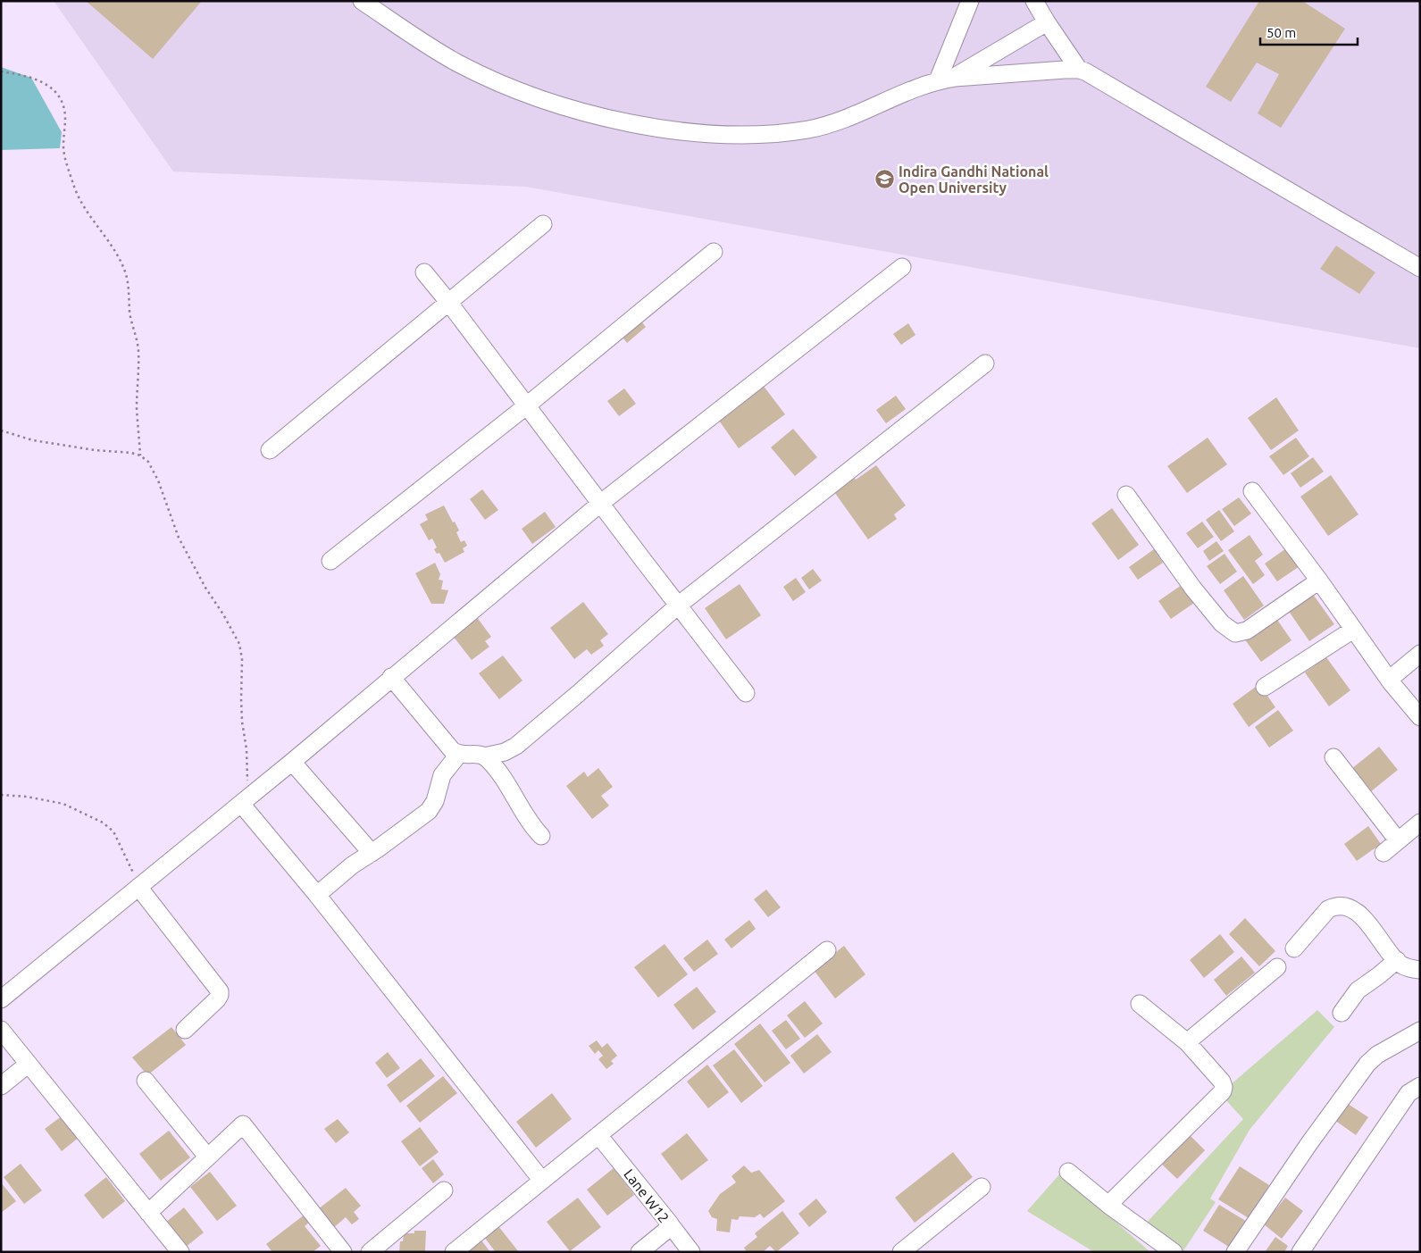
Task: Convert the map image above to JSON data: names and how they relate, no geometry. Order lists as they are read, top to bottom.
{
  "streets": {
    "street": ["Lane W12"]
  },
  "places": {
    "school or university": ["Indira Gandhi National Open University"]
  },
  "scale_bar": "50 m"
}
